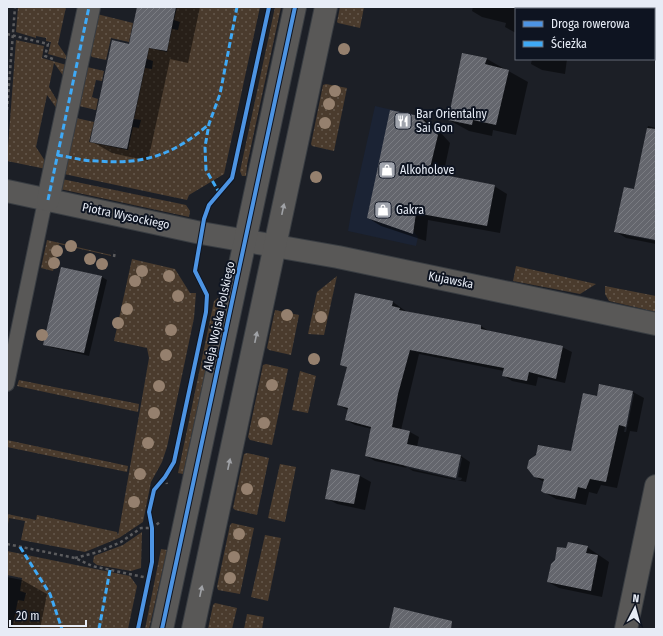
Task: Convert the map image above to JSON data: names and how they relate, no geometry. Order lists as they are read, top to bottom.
{
  "streets": {
    "street": ["Piotra Wysockiego", "Kujawska", "Aleja Wojska Polskiego"]
  },
  "crossings": [
    ["Piotra Wysockiego", "Kujawska"],
    ["Piotra Wysockiego", "Aleja Wojska Polskiego"],
    ["Kujawska", "Aleja Wojska Polskiego"]
  ],
  "places": {
    "restaurant": ["Bar Orientalny Sai Gon"],
    "shop": ["Alkoholove", "Gakra"]
  },
  "legend": ["Droga rowerowa", "Ścieżka"],
  "scale_bar": "20 m",
  "north": "top"
}
